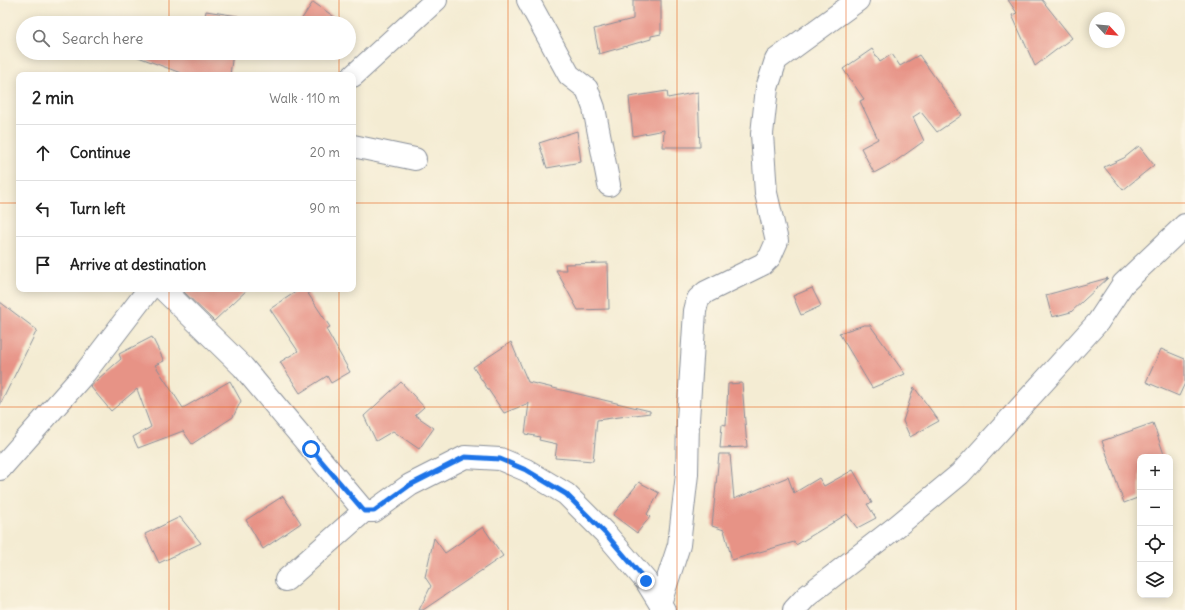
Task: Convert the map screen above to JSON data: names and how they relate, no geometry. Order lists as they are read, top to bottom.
{
  "north": "bottom right",
  "page": {
    "search": "Search here",
    "heading": ["2 min", "Walk · 110 m"],
    "list": [
      ["Continue", "20 m"],
      ["Turn left", "90 m"],
      "Arrive at destination"
    ],
    "map_buttons": ["+", "−"]
  }
}
